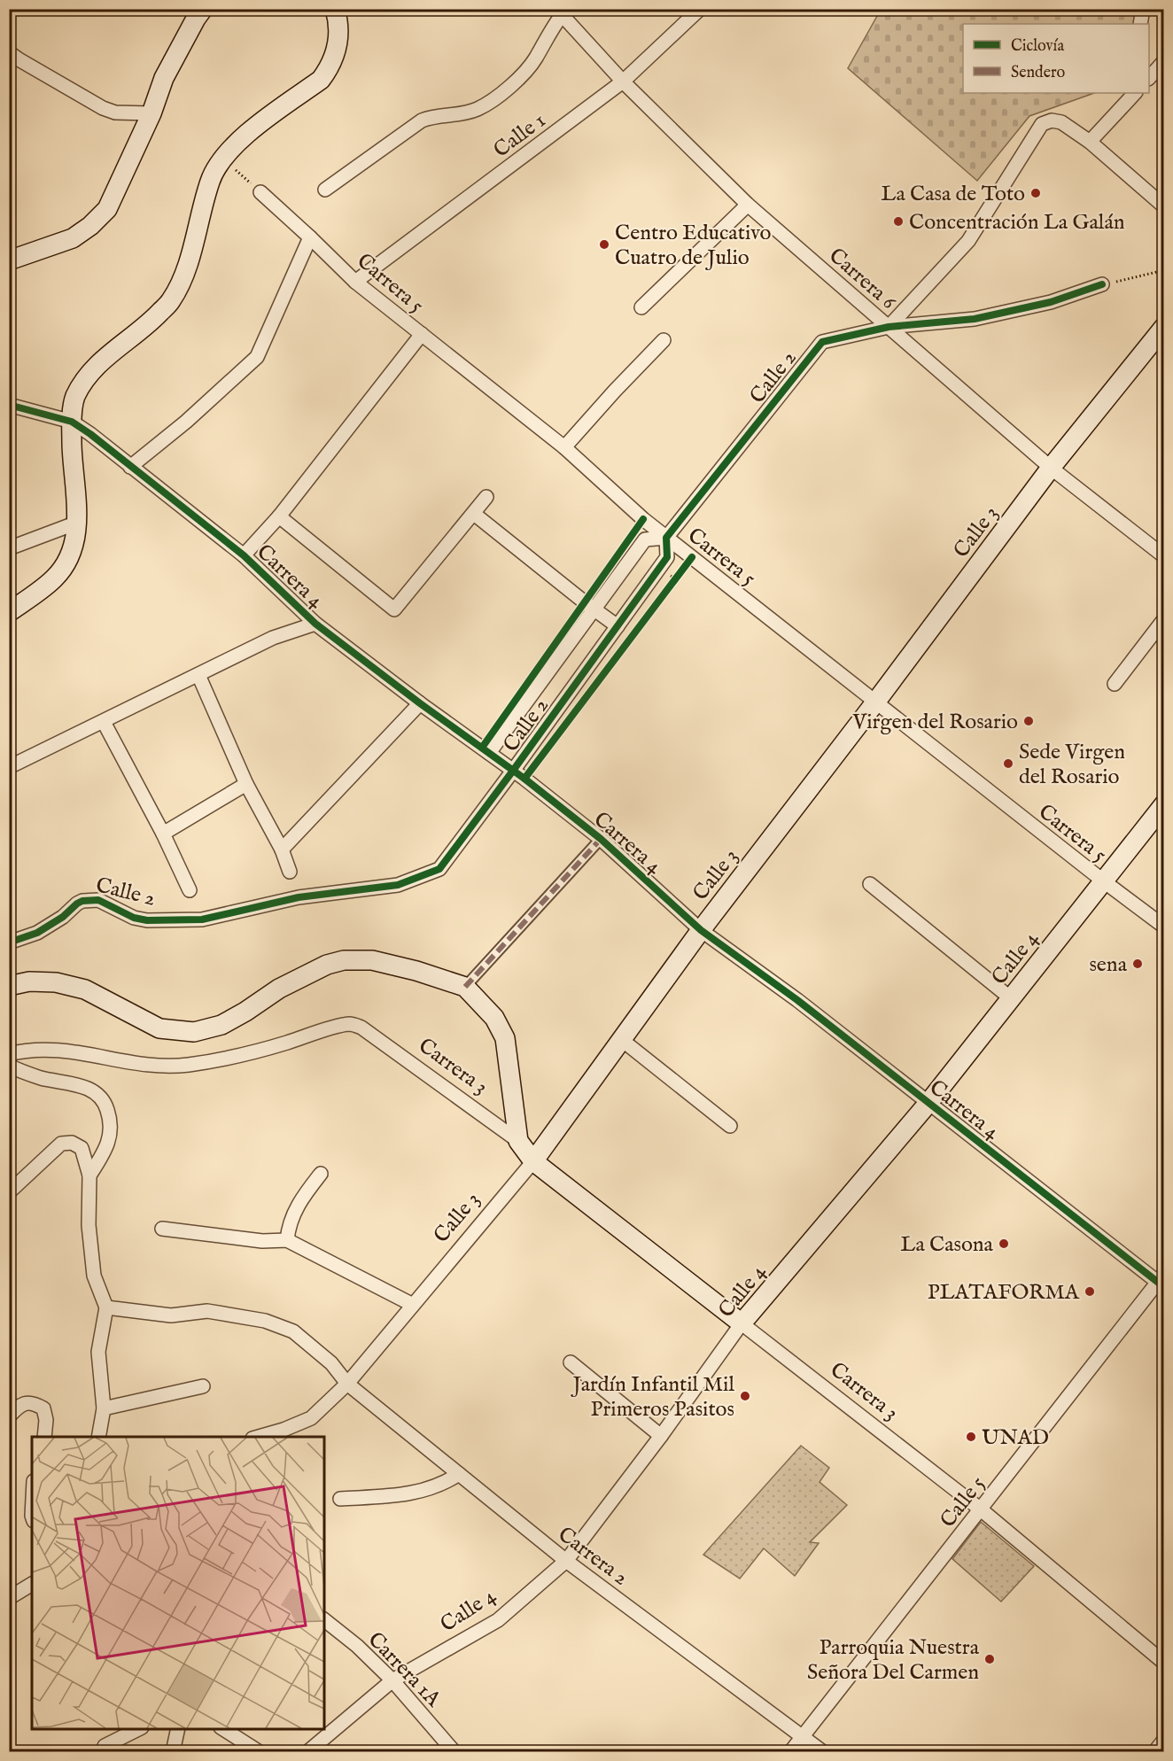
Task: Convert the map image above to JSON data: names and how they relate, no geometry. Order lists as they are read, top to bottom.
{
  "streets": {
    "main road": ["Calle 3", "Calle 4", "Carrera 3"],
    "street": [
      "Calle 1",
      "Carrera 6",
      "Carrera 5",
      "Calle 2",
      "Carrera 4",
      "Calle 5",
      "Carrera 2",
      "Carrera 1A"
    ]
  },
  "crossings": [
    ["Calle 1", "Carrera 6"],
    ["Calle 1", "Carrera 5"],
    ["Carrera 6", "Calle 2"],
    ["Carrera 6", "Calle 3"],
    ["Carrera 5", "Calle 2"],
    ["Carrera 5", "Calle 3"],
    ["Carrera 5", "Calle 4"],
    ["Calle 2", "Carrera 4"],
    ["Calle 3", "Carrera 4"],
    ["Calle 3", "Carrera 3"],
    ["Calle 3", "Carrera 2"],
    ["Carrera 4", "Calle 4"],
    ["Carrera 4", "Calle 5"],
    ["Calle 4", "Carrera 3"],
    ["Calle 4", "Carrera 2"],
    ["Calle 4", "Carrera 1A"],
    ["Carrera 3", "Calle 5"],
    ["Calle 5", "Carrera 2"]
  ],
  "places": [
    "La Casa de Toto",
    "Concentración La Galán",
    "Centro Educativo Cuatro de Julio",
    "Virgen del Rosario",
    "Sede Virgen del Rosario",
    "sena",
    "La Casona",
    "PLATAFORMA",
    "Jardín Infantil Mil Primeros Pasitos",
    "UNAD",
    "Parroquia Nuestra Señora Del Carmen"
  ],
  "legend": ["Ciclovía", "Sendero"]
}
